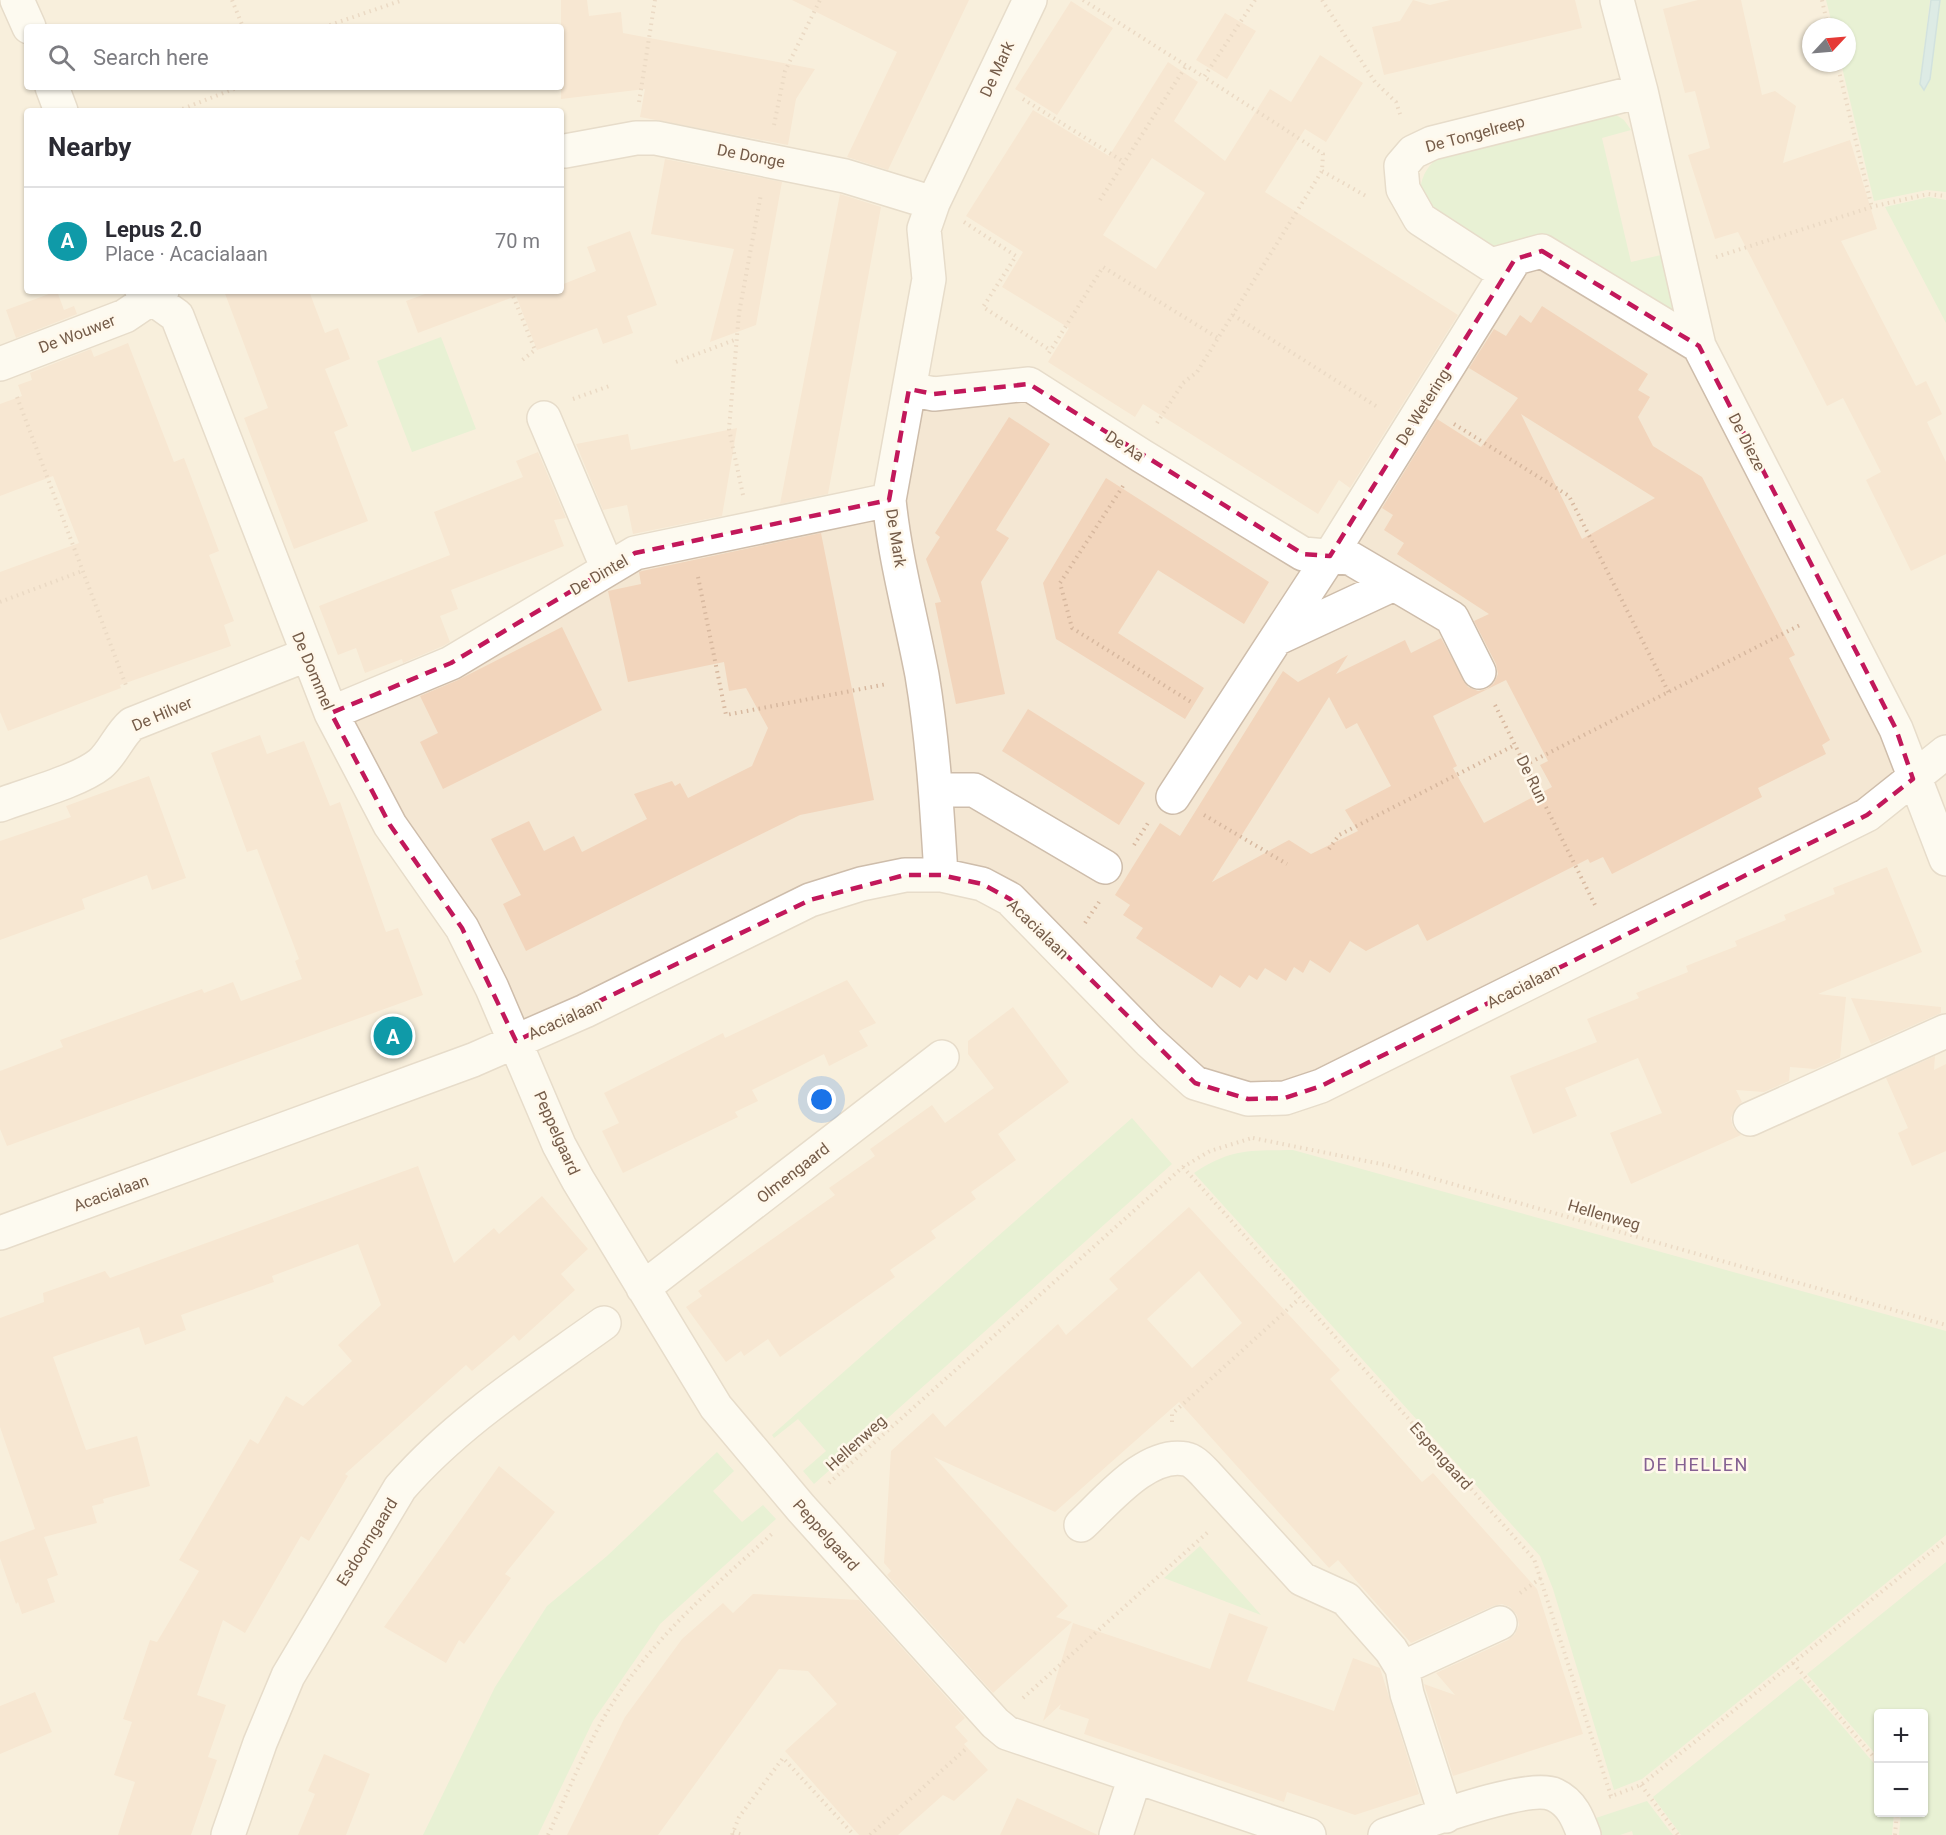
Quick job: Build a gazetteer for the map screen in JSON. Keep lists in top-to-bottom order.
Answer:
{
  "streets": {
    "street": [
      "De Mark",
      "De Tongelreep",
      "De Donge",
      "De Wouwer",
      "De Wetering",
      "De Dieze",
      "De Aa",
      "De Dintel",
      "De Dommel",
      "De Hilver",
      "Acacialaan",
      "Peppelgaard",
      "Olmengaard",
      "Esdoorngaard"
    ],
    "path": ["De Run", "Hellenweg", "Espengaard"]
  },
  "crossings": [
    ["De Mark", "De Donge"],
    ["De Mark", "De Dintel"],
    ["De Mark", "Acacialaan"],
    ["De Tongelreep", "De Dieze"],
    ["De Wouwer", "De Dommel"],
    ["De Wetering", "De Aa"],
    ["De Dieze", "Acacialaan"],
    ["De Dintel", "De Dommel"],
    ["De Dommel", "De Hilver"],
    ["De Dommel", "Acacialaan"],
    ["De Dommel", "Peppelgaard"],
    ["De Run", "Acacialaan"],
    ["Acacialaan", "Peppelgaard"],
    ["Peppelgaard", "Olmengaard"],
    ["Peppelgaard", "Hellenweg"],
    ["Hellenweg", "Espengaard"]
  ],
  "districts": ["DE HELLEN"],
  "north": "top right",
  "page": {
    "search": "Search here",
    "heading": "Nearby",
    "list": [
      {
        "mark": "A",
        "name": "Lepus 2.0",
        "note": "Place · Acacialaan",
        "value": "70 m"
      }
    ],
    "pins": "A",
    "map_buttons": ["+", "−"]
  }
}
